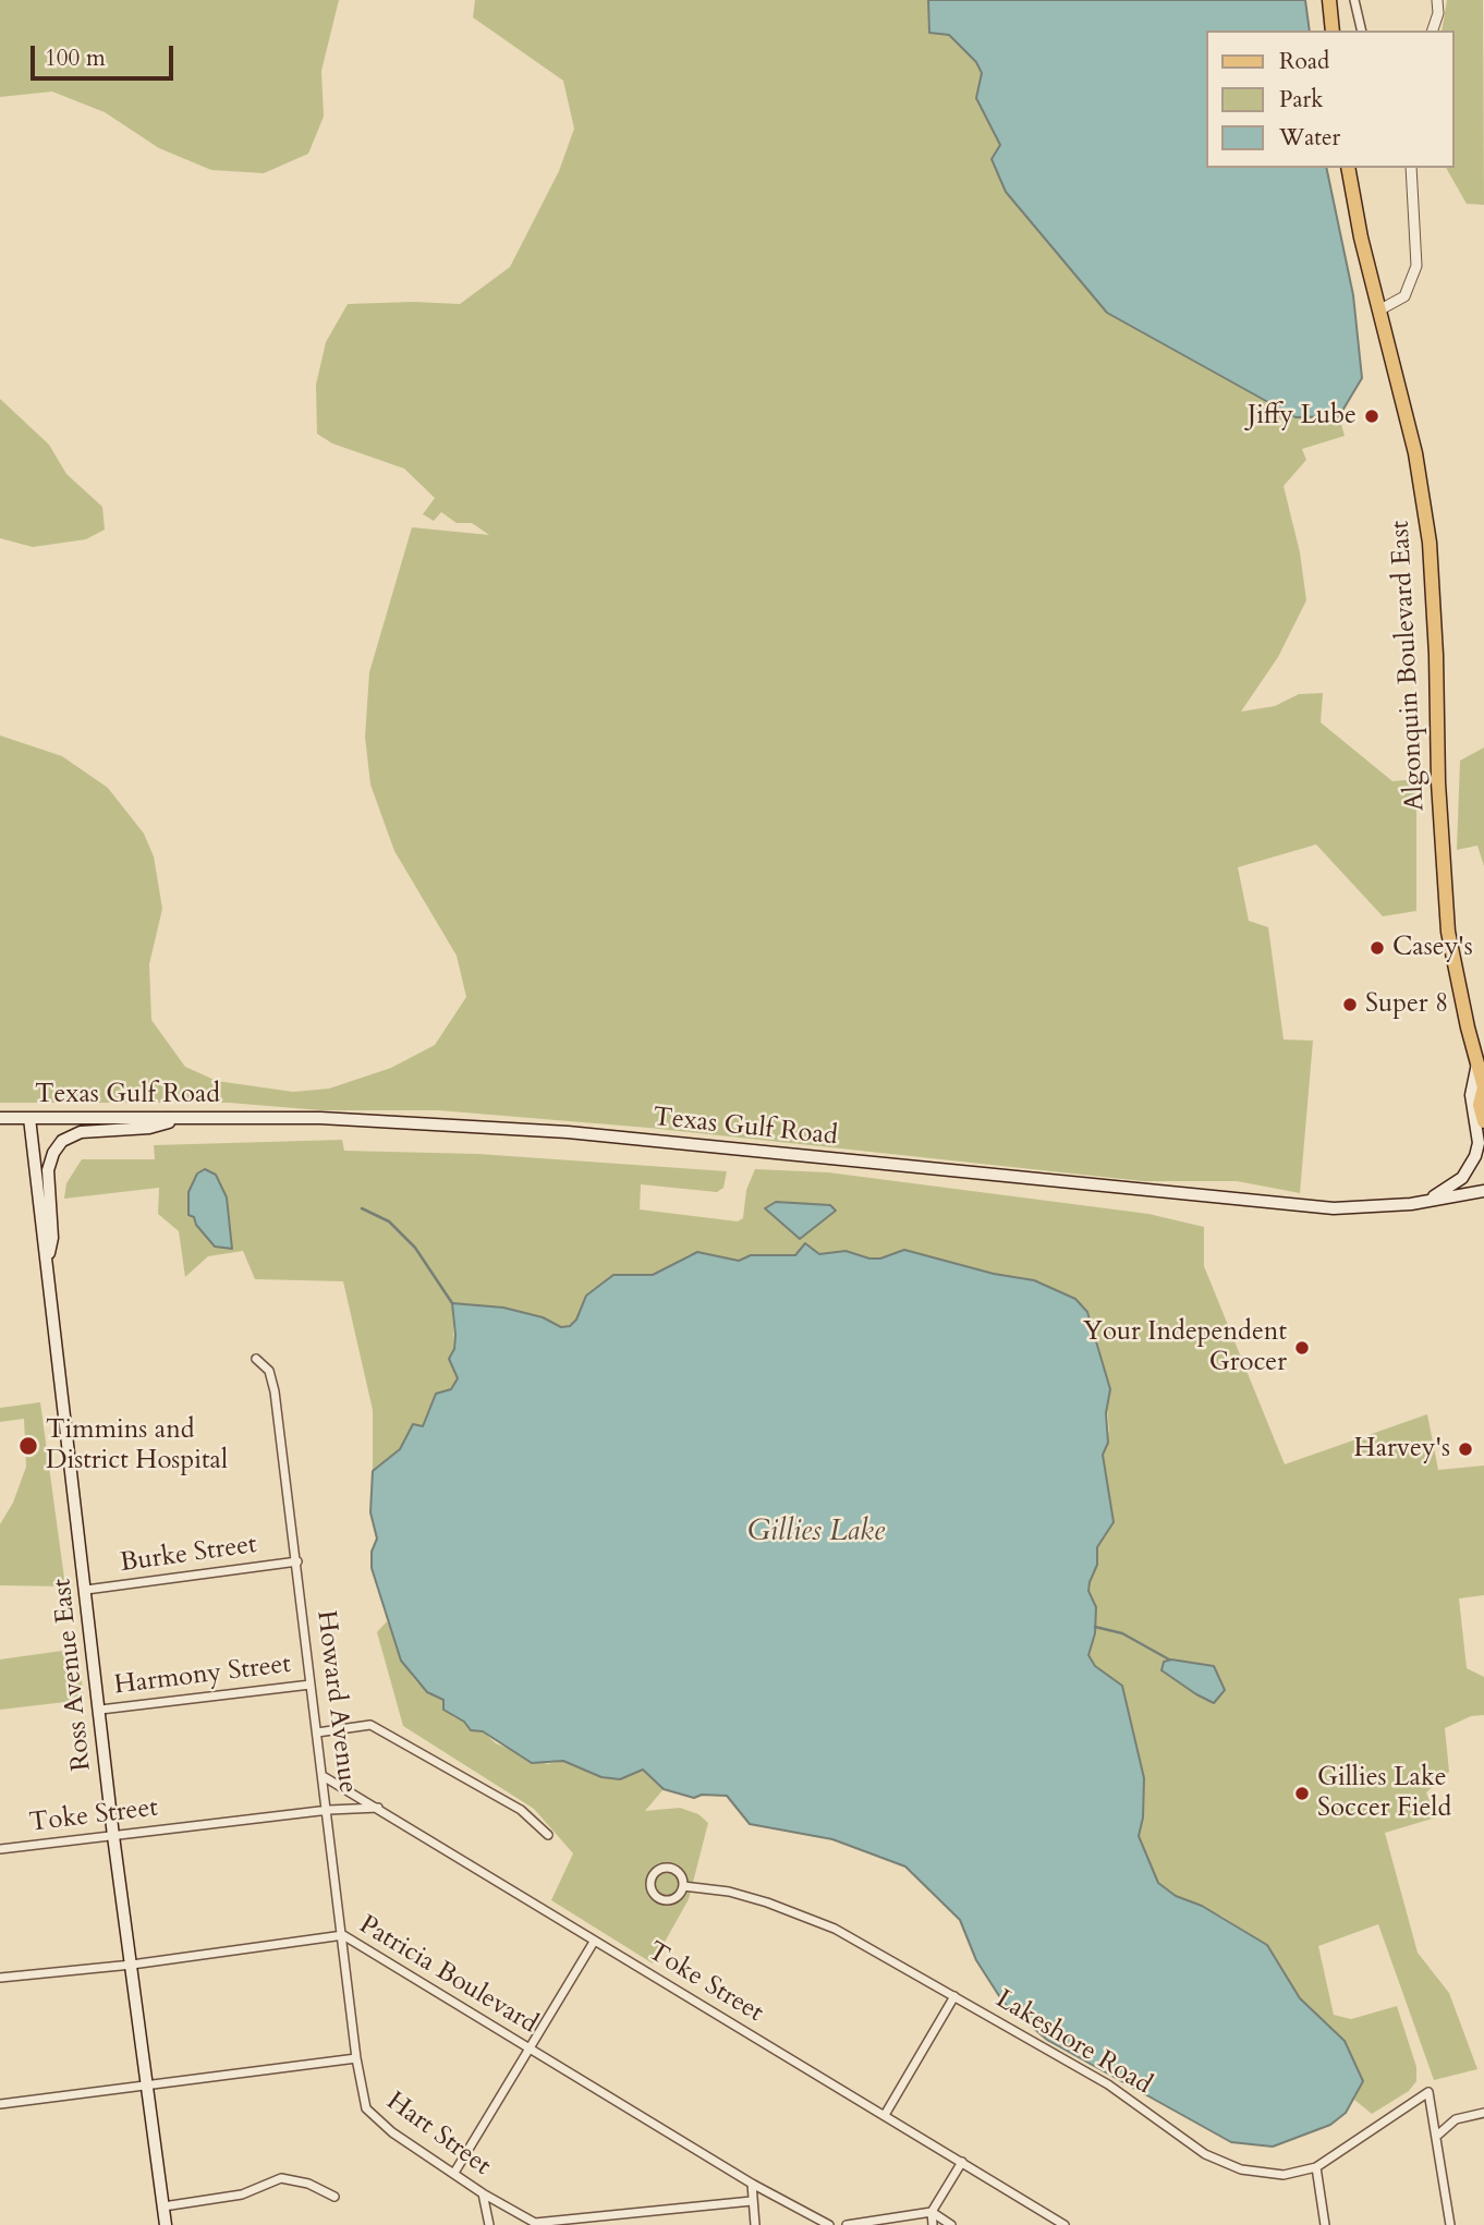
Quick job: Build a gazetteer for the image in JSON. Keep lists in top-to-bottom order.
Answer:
{
  "streets": {
    "main road": ["Algonquin Boulevard East", "Texas Gulf Road", "Ross Avenue East"],
    "street": [
      "Burke Street",
      "Harmony Street",
      "Howard Avenue",
      "Toke Street",
      "Patricia Boulevard",
      "Lakeshore Road",
      "Hart Street"
    ]
  },
  "crossings": [
    ["Texas Gulf Road", "Ross Avenue East"],
    ["Burke Street", "Ross Avenue East"],
    ["Burke Street", "Howard Avenue"],
    ["Ross Avenue East", "Harmony Street"],
    ["Ross Avenue East", "Toke Street"],
    ["Ross Avenue East", "Patricia Boulevard"],
    ["Harmony Street", "Howard Avenue"],
    ["Howard Avenue", "Toke Street"],
    ["Howard Avenue", "Patricia Boulevard"],
    ["Howard Avenue", "Hart Street"]
  ],
  "water": ["Gillies Lake"],
  "places": [
    "Jiffy Lube",
    "Casey's",
    "Super 8",
    "Your Independent Grocer",
    "Timmins and District Hospital",
    "Harvey's",
    "Gillies Lake Soccer Field"
  ],
  "legend": ["Road", "Park", "Water"],
  "scale_bar": "100 m"
}
